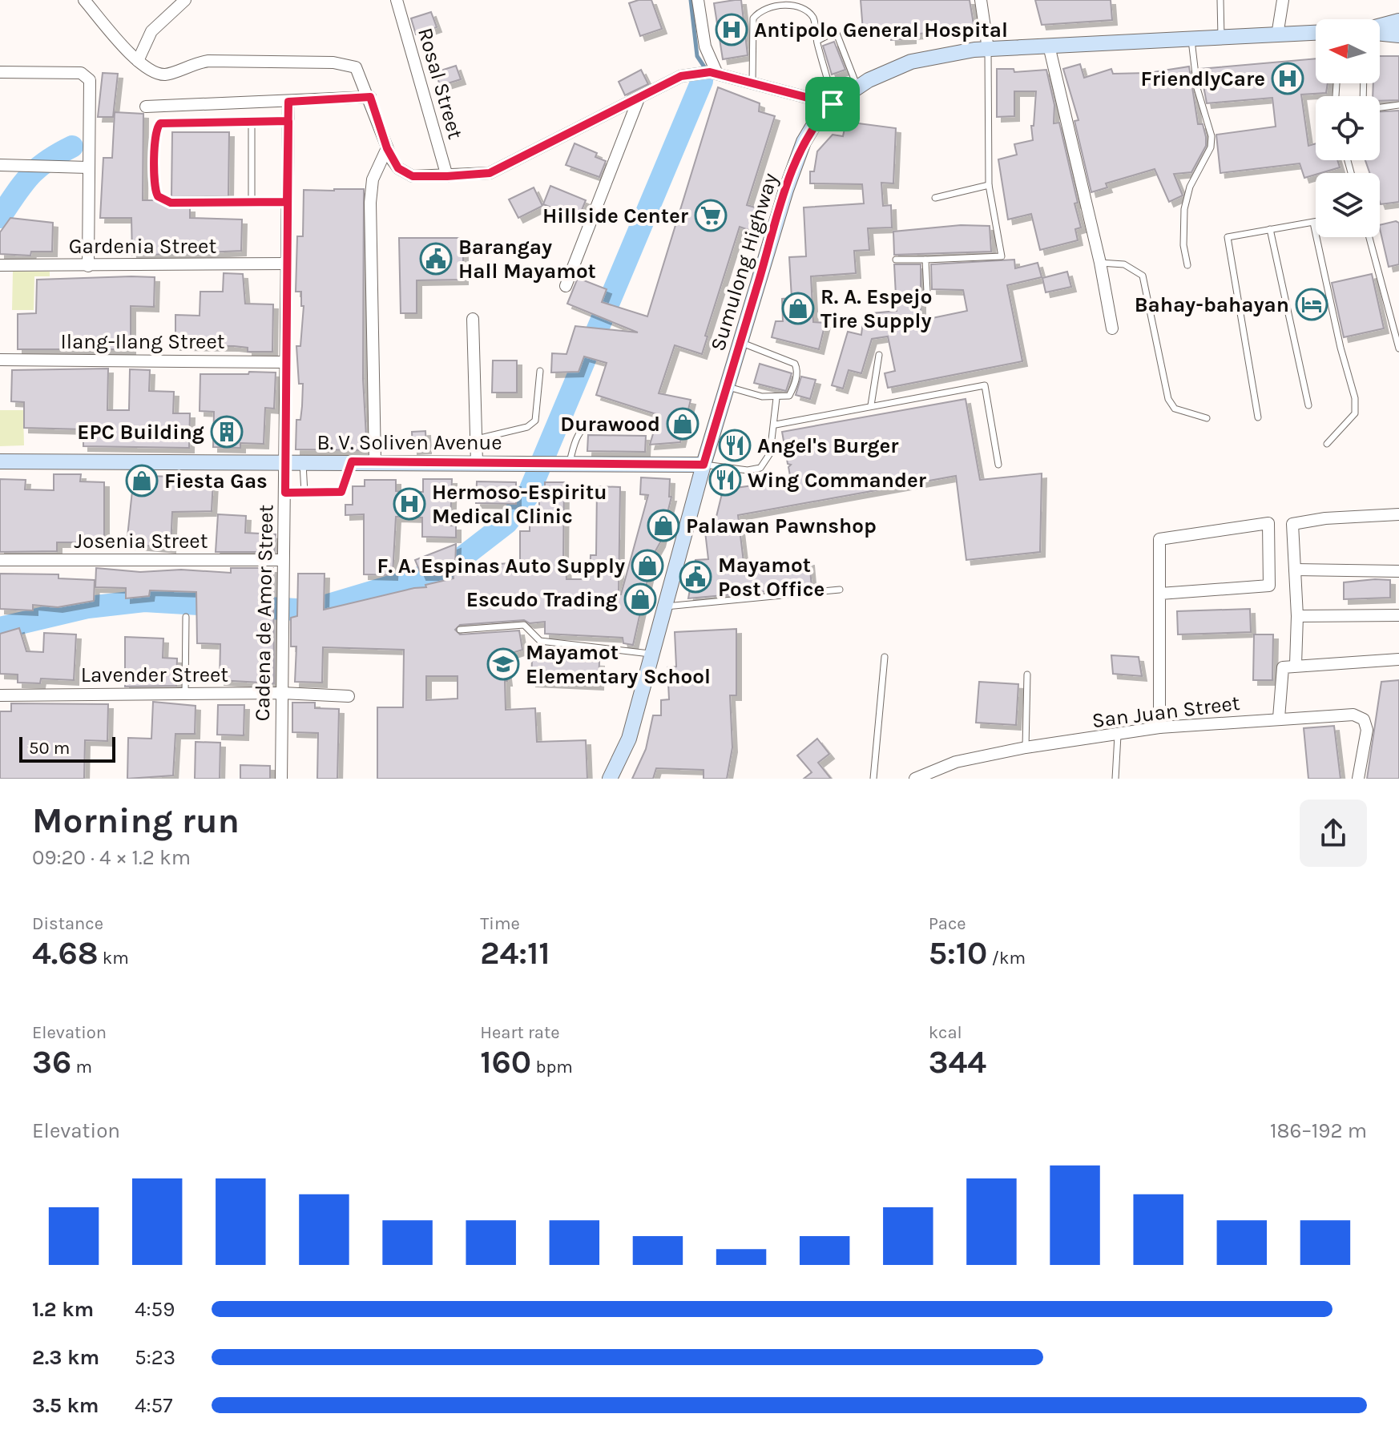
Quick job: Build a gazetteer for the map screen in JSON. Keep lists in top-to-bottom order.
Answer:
{
  "streets": {
    "main road": ["Sumulong Highway", "B. V. Soliven Avenue"],
    "street": [
      "Rosal Street",
      "Gardenia Street",
      "Ilang-Ilang Street",
      "Josenia Street",
      "Cadena de Amor Street",
      "Lavender Street",
      "San Juan Street"
    ]
  },
  "crossings": [
    ["Gardenia Street", "Cadena de Amor Street"],
    ["Sumulong Highway", "B. V. Soliven Avenue"],
    ["Ilang-Ilang Street", "Cadena de Amor Street"],
    ["B. V. Soliven Avenue", "Cadena de Amor Street"],
    ["Josenia Street", "Cadena de Amor Street"],
    ["Cadena de Amor Street", "Lavender Street"]
  ],
  "places": {
    "hospital": ["Antipolo General Hospital", "FriendlyCare", "Hermoso-Espiritu Medical Clinic"],
    "supermarket": ["Hillside Center"],
    "public building": ["Barangay Hall Mayamot", "Mayamot Post Office"],
    "hotel": ["Bahay-bahayan"],
    "shop": [
      "R. A. Espejo Tire Supply",
      "Durawood",
      "Fiesta Gas",
      "Palawan Pawnshop",
      "F. A. Espinas Auto Supply",
      "Escudo Trading"
    ],
    "building": ["EPC Building"],
    "restaurant": ["Angel's Burger", "Wing Commander"],
    "school or university": ["Mayamot Elementary School"]
  },
  "scale_bar": "50 m",
  "north": "left",
  "page": {
    "scale": "50 m",
    "heading": ["Morning run", "09:20 · 4 × 1.2 km"],
    "stats": [
      ["Distance", "4.68 km"],
      ["Time", "24:11"],
      ["Pace", "5:10 /km"],
      ["Elevation", "36 m"],
      ["Heart rate", "160 bpm"],
      ["kcal", "344"]
    ],
    "chart": ["Elevation", "186–192 m"],
    "list": [
      {
        "name": "1.2 km",
        "note": "4:59"
      },
      {
        "name": "2.3 km",
        "note": "5:23"
      },
      {
        "name": "3.5 km",
        "note": "4:57"
      }
    ]
  }
}
